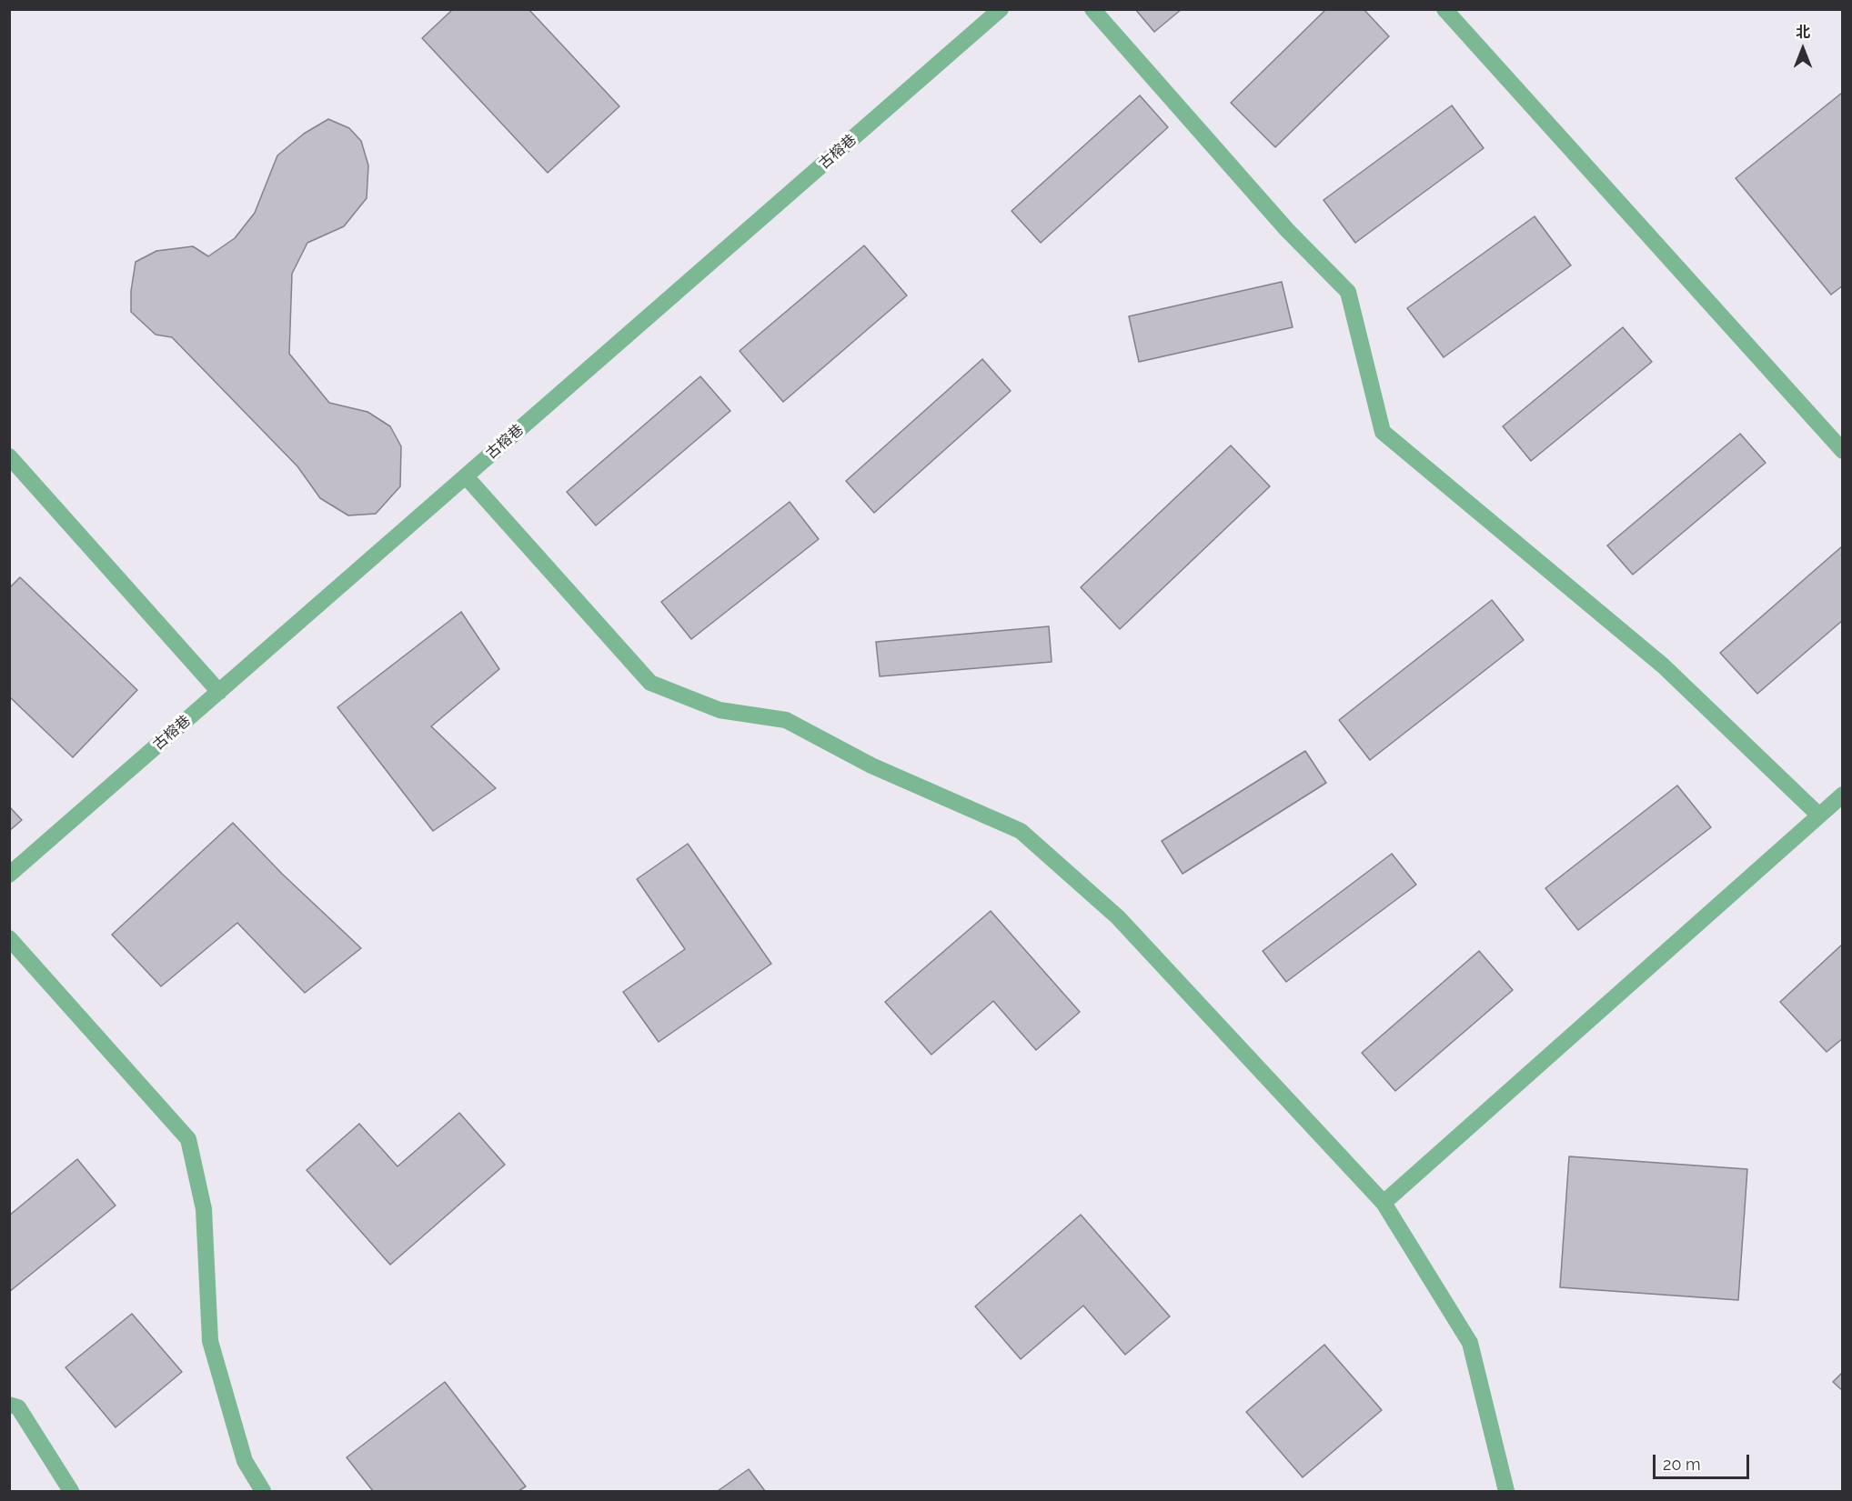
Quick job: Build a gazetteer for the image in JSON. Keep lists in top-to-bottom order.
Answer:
{
  "streets": {
    "street": ["古榕巷"]
  },
  "scale_bar": "20 m",
  "north": "top"
}
